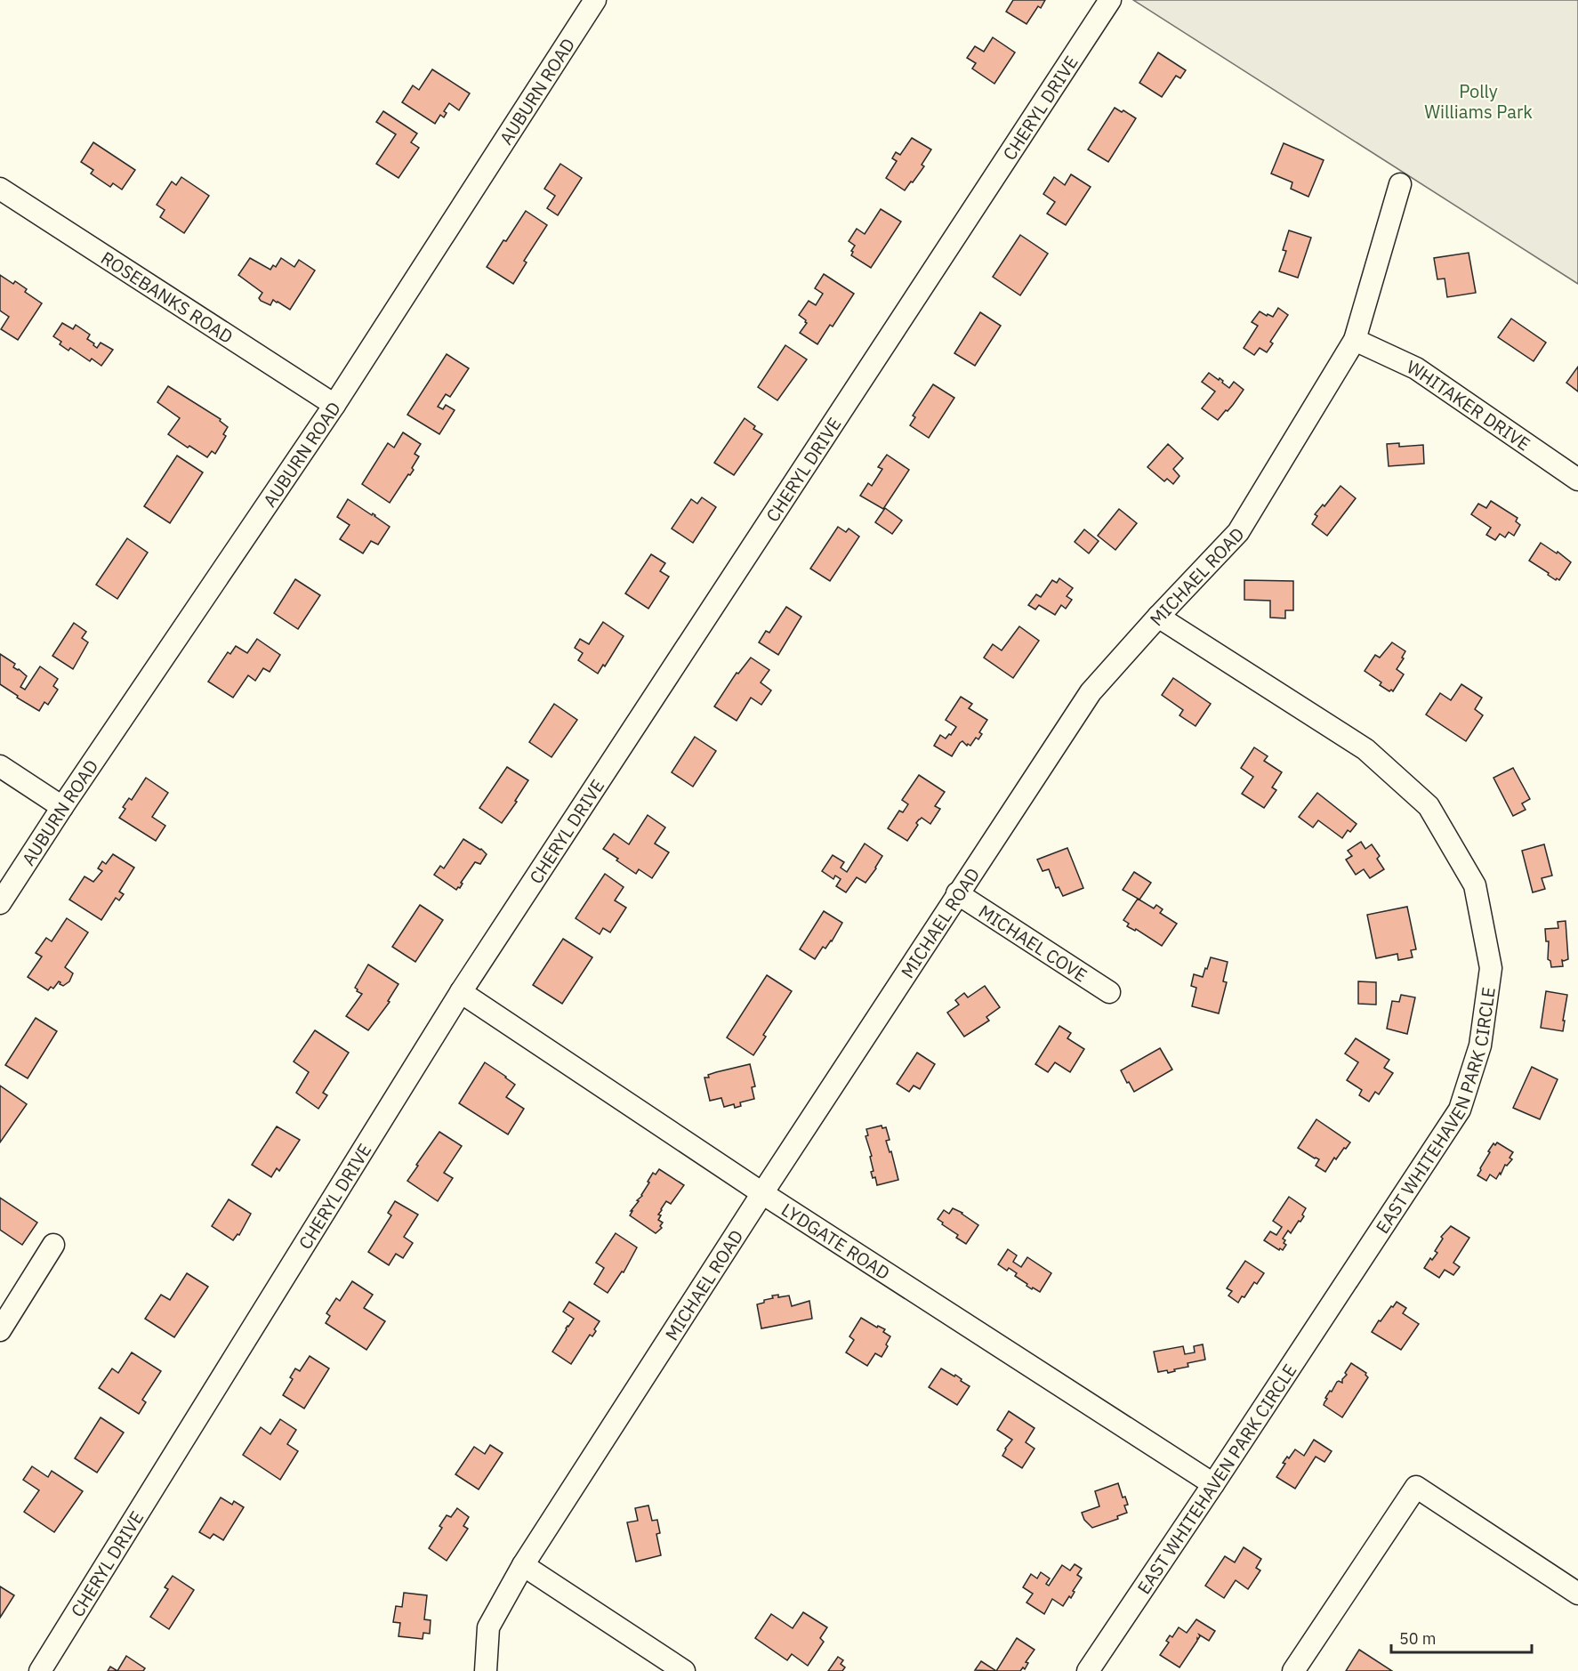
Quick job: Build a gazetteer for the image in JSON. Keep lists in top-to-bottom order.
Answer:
{
  "streets": {
    "street": [
      "AUBURN ROAD",
      "CHERYL DRIVE",
      "ROSEBANKS ROAD",
      "WHITAKER DRIVE",
      "MICHAEL ROAD",
      "MICHAEL COVE",
      "EAST WHITEHAVEN PARK CIRCLE",
      "LYDGATE ROAD"
    ]
  },
  "crossings": [
    ["AUBURN ROAD", "ROSEBANKS ROAD"],
    ["CHERYL DRIVE", "LYDGATE ROAD"],
    ["WHITAKER DRIVE", "MICHAEL ROAD"],
    ["MICHAEL ROAD", "MICHAEL COVE"],
    ["MICHAEL ROAD", "EAST WHITEHAVEN PARK CIRCLE"],
    ["MICHAEL ROAD", "LYDGATE ROAD"],
    ["EAST WHITEHAVEN PARK CIRCLE", "LYDGATE ROAD"]
  ],
  "parks": ["Polly Williams Park"],
  "scale_bar": "50 m"
}
